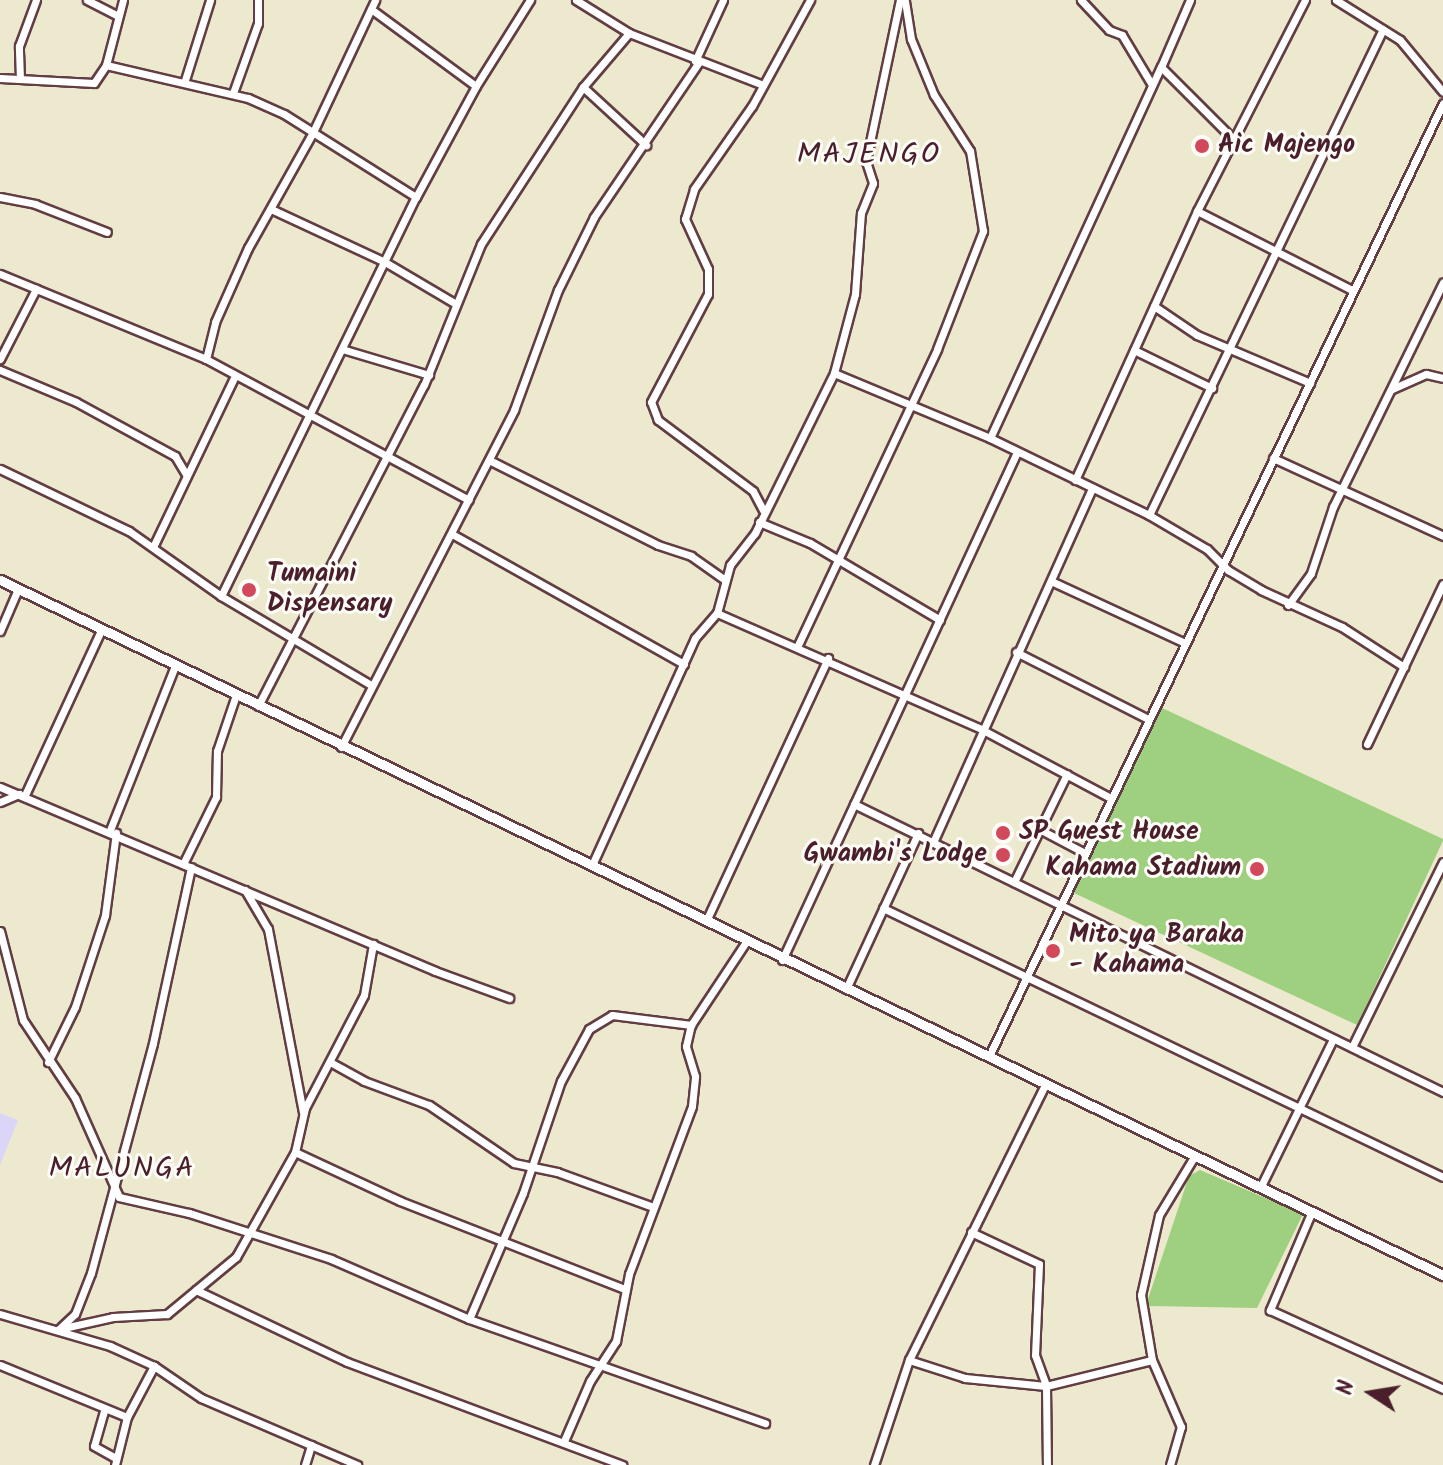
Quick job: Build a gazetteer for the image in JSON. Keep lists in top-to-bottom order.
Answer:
{
  "districts": ["MAJENGO", "MALUNGA"],
  "places": [
    "Aic Majengo",
    "Tumaini Dispensary",
    "SP Guest House",
    "Gwambi's Lodge",
    "Kahama Stadium",
    "Mito ya Baraka - Kahama"
  ],
  "north": "left"
}
